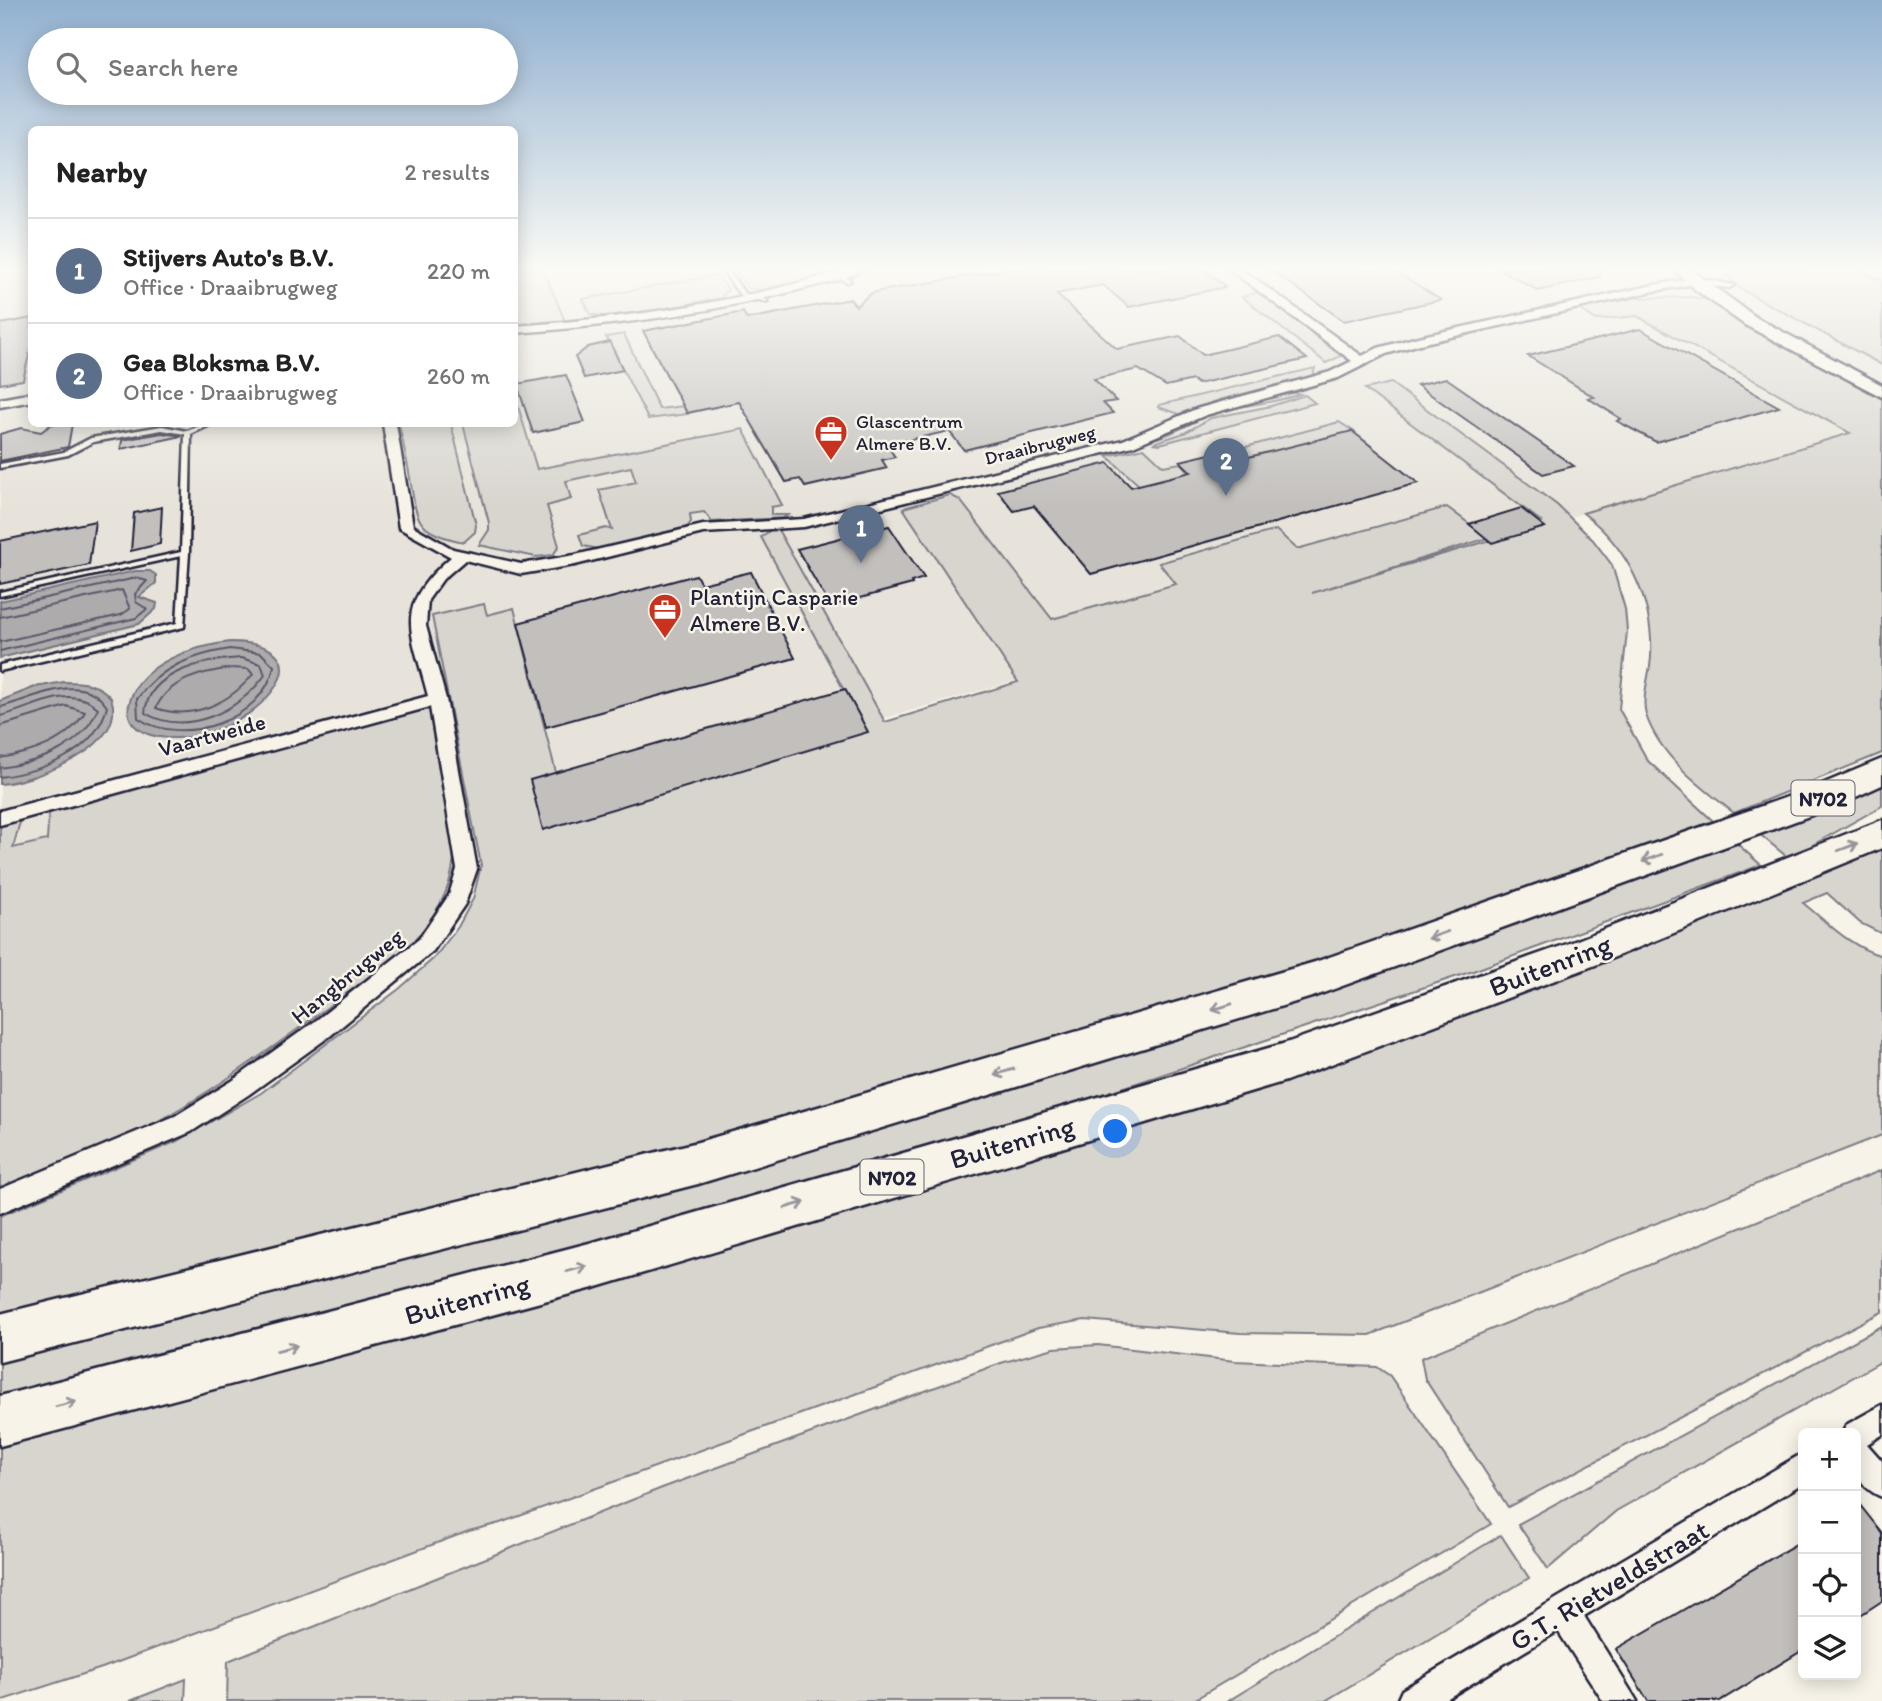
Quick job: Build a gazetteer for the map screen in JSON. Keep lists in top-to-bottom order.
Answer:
{
  "streets": {
    "highway": ["N702", "Buitenring"],
    "street": [
      "Draaibrugweg",
      "Vaartweide",
      "Hangbrugweg",
      "G.T. Rietveldstraat"
    ]
  },
  "crossings": [
    ["Draaibrugweg", "Hangbrugweg"],
    ["Vaartweide", "Hangbrugweg"]
  ],
  "places": {
    "office": ["Glascentrum Almere B.V.", "Plantijn Casparie Almere B.V."]
  },
  "page": {
    "search": "Search here",
    "heading": ["Nearby", "2 results"],
    "list": [
      {
        "mark": "1",
        "name": "Stijvers Auto's B.V.",
        "note": "Office · Draaibrugweg",
        "value": "220 m"
      },
      {
        "mark": "2",
        "name": "Gea Bloksma B.V.",
        "note": "Office · Draaibrugweg",
        "value": "260 m"
      }
    ],
    "pins": ["2", "1"],
    "map_buttons": ["+", "−"]
  }
}
